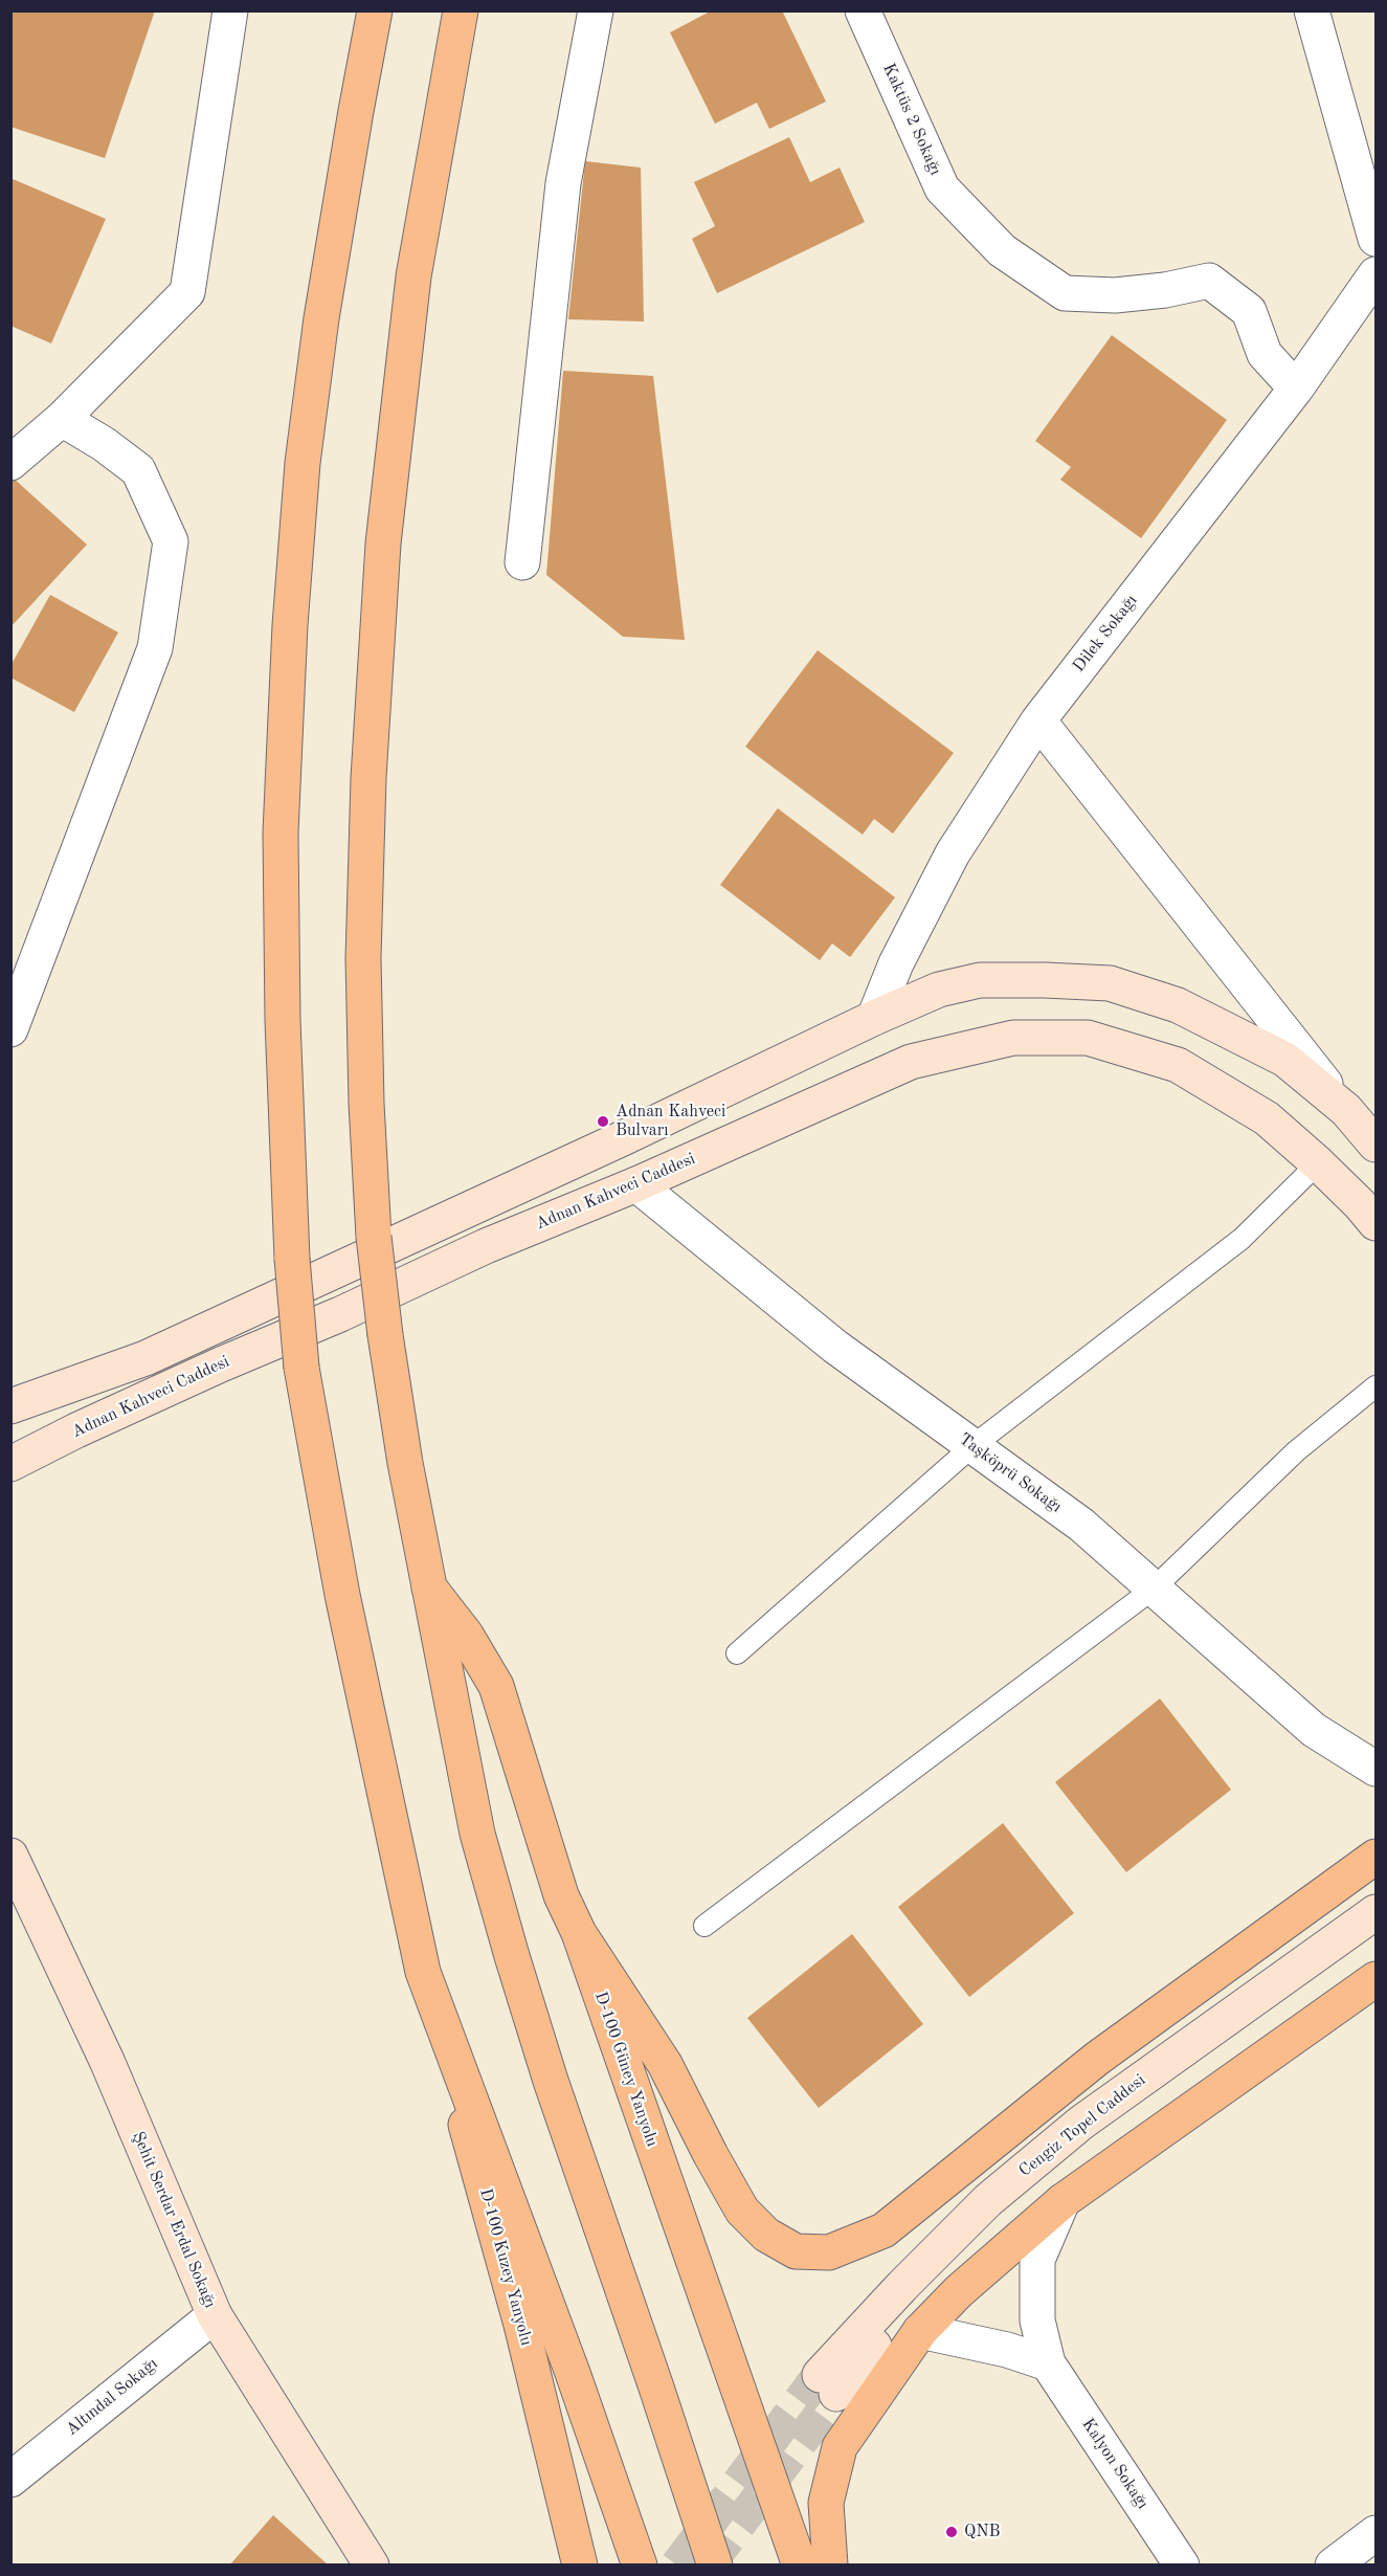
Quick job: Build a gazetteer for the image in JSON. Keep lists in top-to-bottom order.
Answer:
{
  "streets": {
    "main road": [
      "Adnan Kahveci Caddesi",
      "D-100 Güney Yanyolu",
      "Cengiz Topel Caddesi",
      "Şehit Serdar Erdal Sokağı",
      "D-100 Kuzey Yanyolu"
    ],
    "street": [
      "Kaktüs 2 Sokağı",
      "Dilek Sokağı",
      "Taşköprü Sokağı",
      "Altındal Sokağı",
      "Kalyon Sokağı"
    ]
  },
  "crossings": [
    ["Kaktüs 2 Sokağı", "Dilek Sokağı"],
    ["Adnan Kahveci Caddesi", "Taşköprü Sokağı"],
    ["Şehit Serdar Erdal Sokağı", "Altındal Sokağı"]
  ],
  "places": ["Adnan Kahveci Bulvarı", "QNB"]
}
